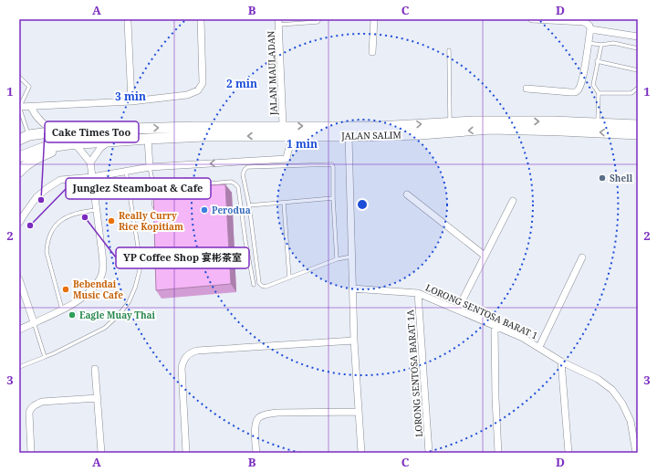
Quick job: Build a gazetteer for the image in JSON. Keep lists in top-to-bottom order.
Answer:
{
  "streets": {
    "main road": ["JALAN SALIM"],
    "street": ["JALAN MAULADAN", "LORONG SENTOSA BARAT 1", "LORONG SENTOSA BARAT 1A"]
  },
  "crossings": [
    ["JALAN MAULADAN", "JALAN SALIM"],
    ["LORONG SENTOSA BARAT 1", "LORONG SENTOSA BARAT 1A"]
  ],
  "places": [
    "Shell",
    "Cake Times Too",
    "Perodua",
    "YP Coffee Shop 宴彬茶室",
    "Really Curry Rice Kopitiam",
    "Junglez Steamboat & Cafe",
    "Bebendai Music Cafe",
    "Eagle Muay Thai"
  ],
  "grid": {
    "columns": [
      "A",
      "B",
      "C",
      "D"
    ],
    "rows": ["1", "2", "3"]
  },
  "rings": ["2 min", "3 min", "1 min"]
}
